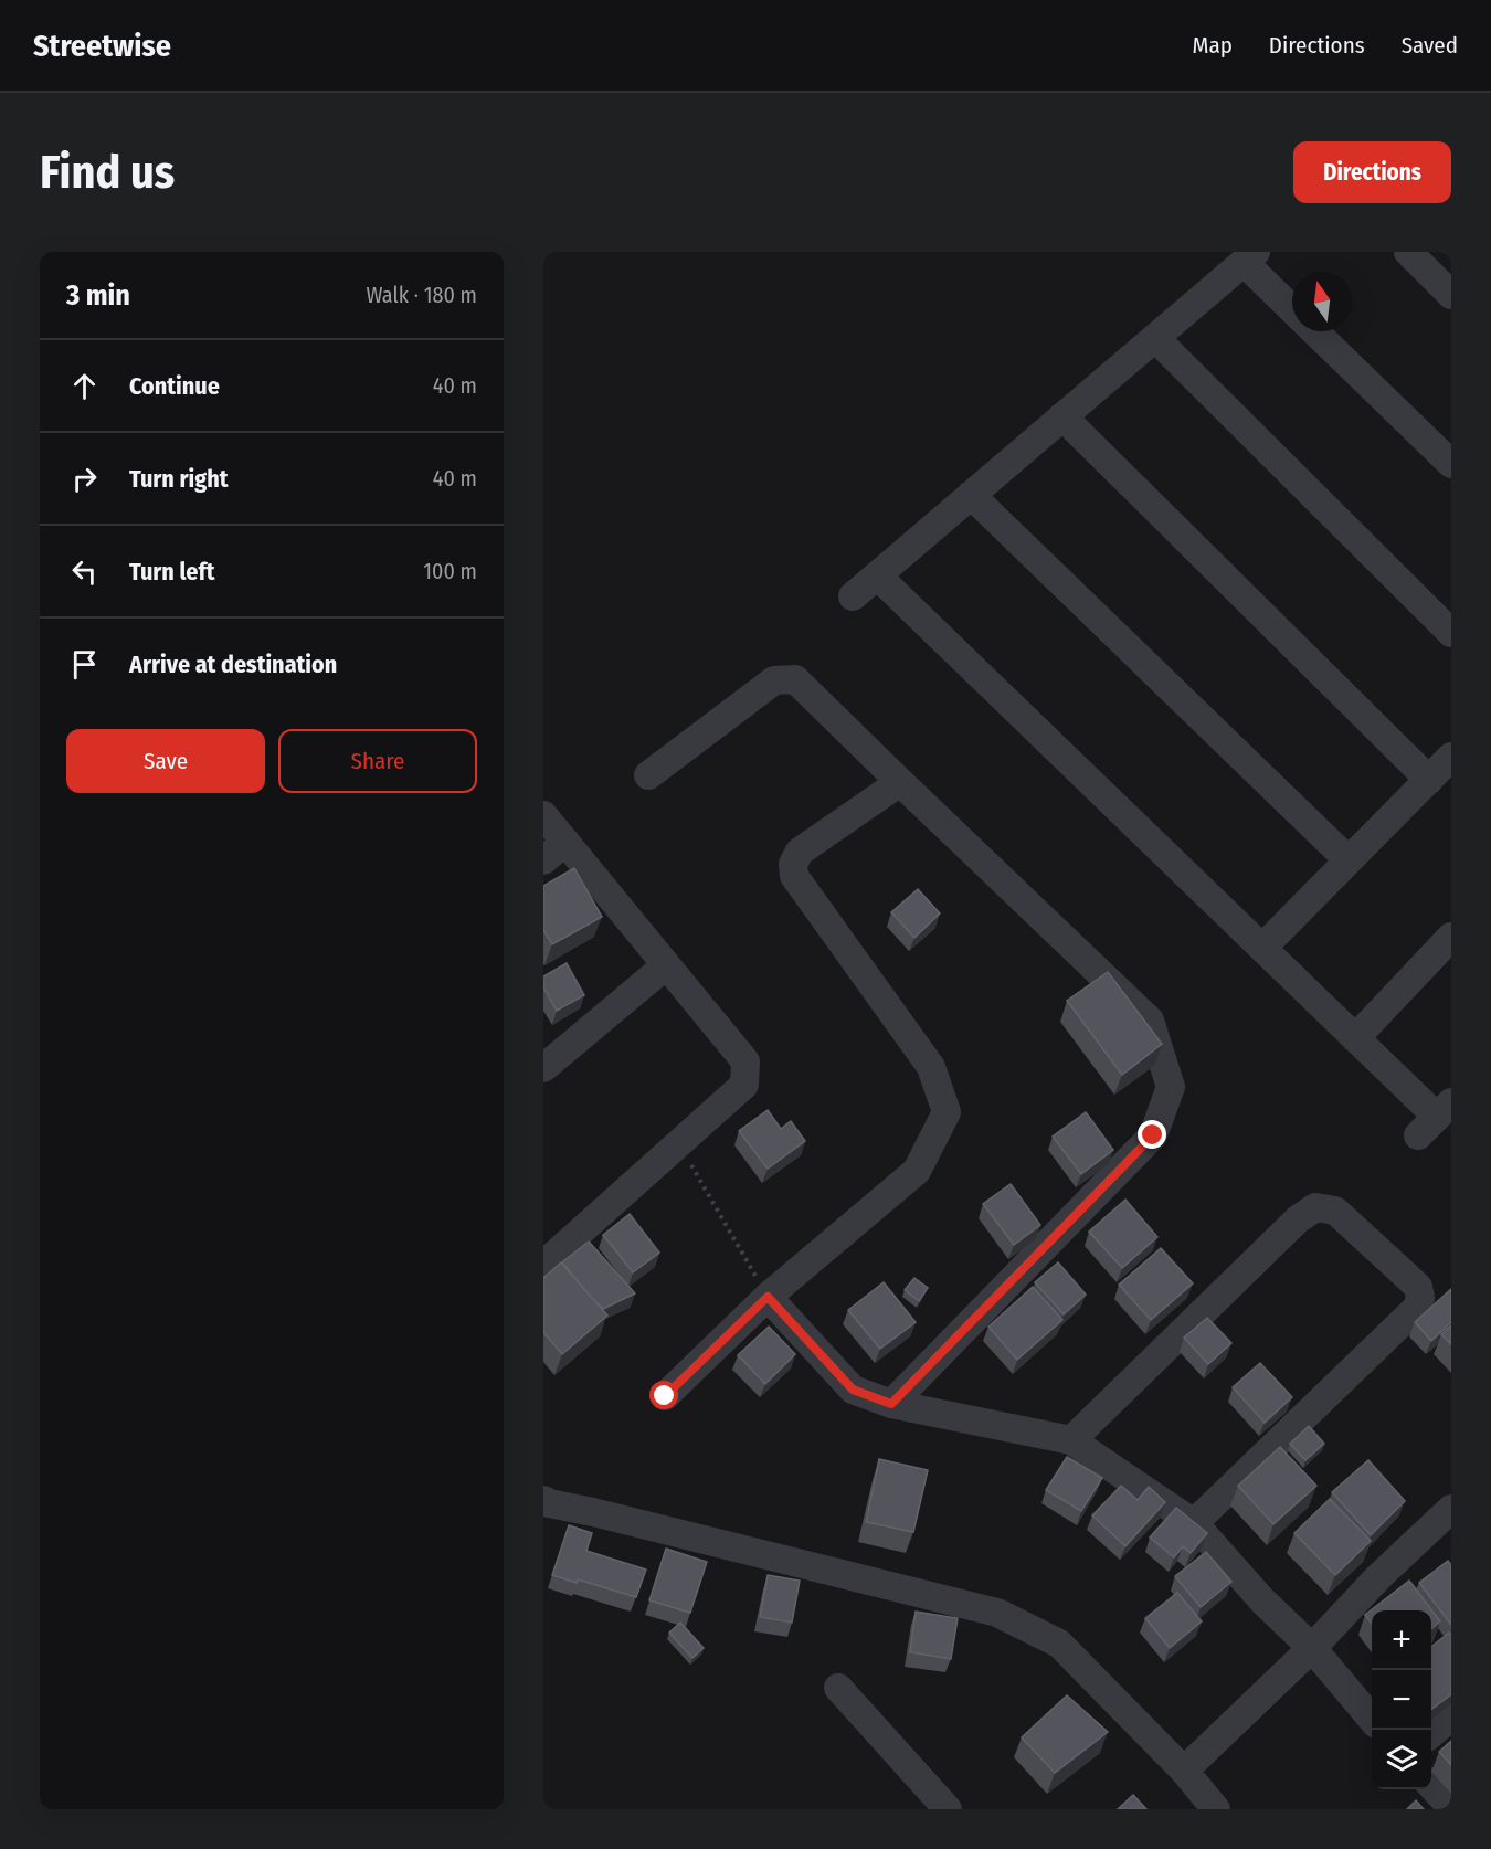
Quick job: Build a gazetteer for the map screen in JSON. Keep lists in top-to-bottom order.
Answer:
{
  "north": "top",
  "page": {
    "header": "Streetwise",
    "nav": ["Map", "Directions", "Saved"],
    "buttons": [
      "Directions",
      ["Save", "Share"]
    ],
    "title": "Find us",
    "heading": ["3 min", "Walk · 180 m"],
    "list": [
      ["Continue", "40 m"],
      ["Turn right", "40 m"],
      ["Turn left", "100 m"],
      "Arrive at destination"
    ],
    "map_buttons": ["+", "−"]
  }
}
